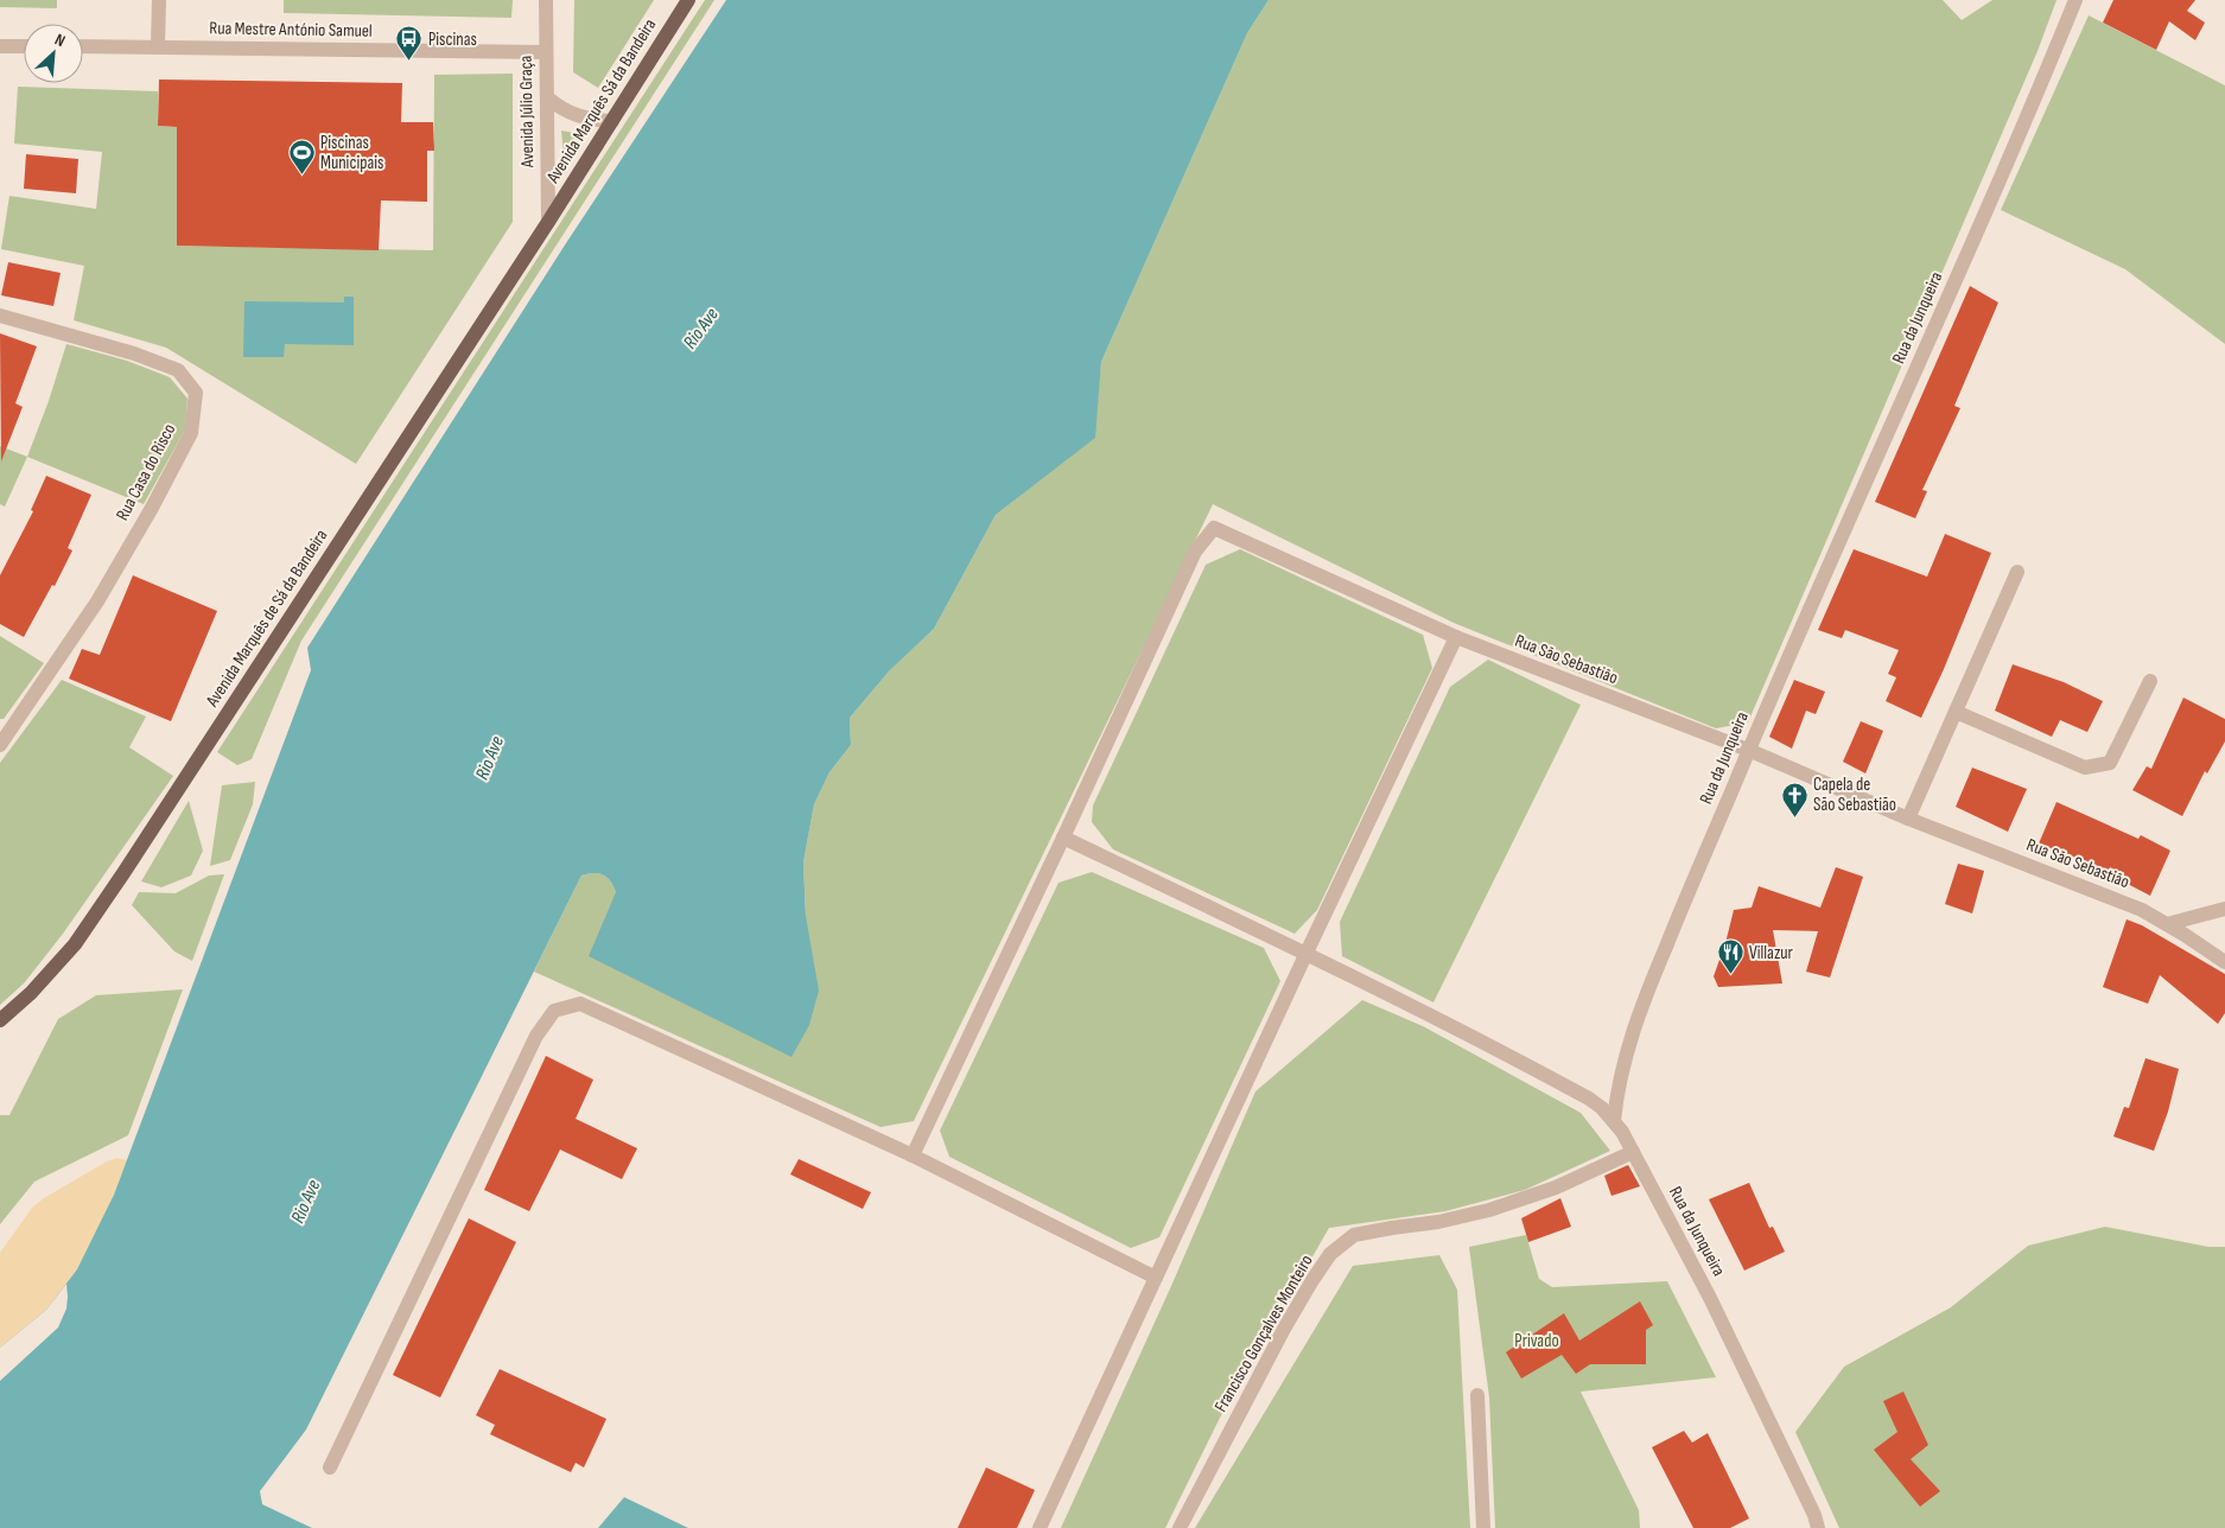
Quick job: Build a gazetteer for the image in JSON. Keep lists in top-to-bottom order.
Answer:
{
  "streets": {
    "main road": ["Avenida Marquês Sá da Bandeira", "Avenida Marquês de Sá da Bandeira"],
    "street": [
      "Rua Mestre António Samuel",
      "Avenida Júlio Graça",
      "Rua da Junqueira",
      "Rua Casa do Risco",
      "Rua São Sebastião",
      "Francisco Gonçalves Monteiro"
    ]
  },
  "crossings": [
    ["Rua Mestre António Samuel", "Avenida Júlio Graça"],
    ["Avenida Marquês Sá da Bandeira", "Avenida Júlio Graça"],
    ["Avenida Marquês Sá da Bandeira", "Avenida Marquês de Sá da Bandeira"],
    ["Avenida Júlio Graça", "Avenida Marquês de Sá da Bandeira"],
    ["Rua da Junqueira", "Rua São Sebastião"],
    ["Rua da Junqueira", "Francisco Gonçalves Monteiro"]
  ],
  "water": ["Rio Ave"],
  "parks": ["Privado"],
  "places": {
    "bus stop": ["Piscinas"],
    "sports": ["Piscinas Municipais"],
    "church": ["Capela de São Sebastião"],
    "restaurant": ["Villazur"]
  },
  "north": "top right"
}
